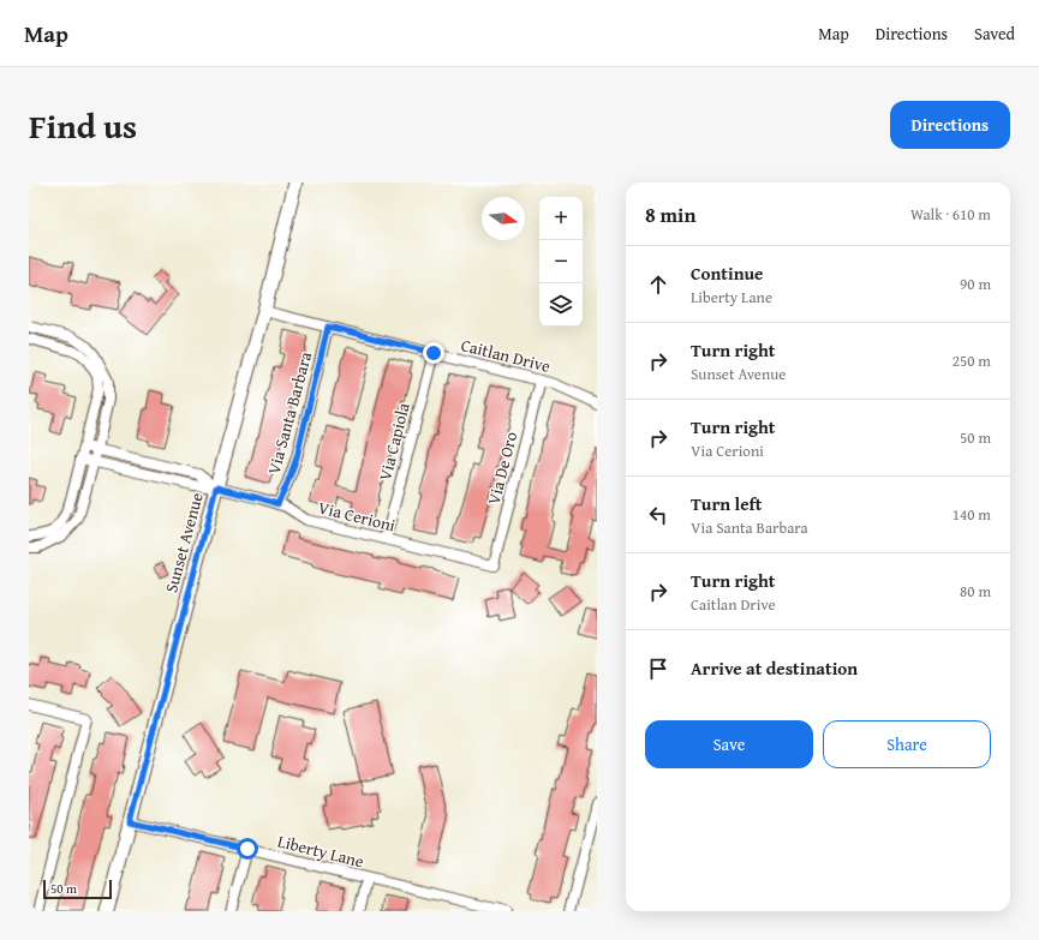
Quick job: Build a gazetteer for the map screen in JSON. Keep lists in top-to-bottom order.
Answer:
{
  "streets": {
    "main road": ["Sunset Avenue"],
    "street": [
      "Caitlan Drive",
      "Via Santa Barbara",
      "Via Capiola",
      "Via De Oro",
      "Via Cerioni",
      "Liberty Lane"
    ]
  },
  "crossings": [
    ["Caitlan Drive", "Via Santa Barbara"],
    ["Caitlan Drive", "Via Capiola"],
    ["Caitlan Drive", "Via De Oro"],
    ["Caitlan Drive", "Sunset Avenue"],
    ["Via Santa Barbara", "Via Cerioni"],
    ["Via Capiola", "Via Cerioni"],
    ["Via De Oro", "Via Cerioni"],
    ["Via Cerioni", "Sunset Avenue"],
    ["Sunset Avenue", "Liberty Lane"]
  ],
  "scale_bar": "50 m",
  "north": "right",
  "page": {
    "header": "Map",
    "nav": ["Map", "Directions", "Saved"],
    "title": "Find us",
    "buttons": [
      "Directions",
      ["Save", "Share"]
    ],
    "heading": ["8 min", "Walk · 610 m"],
    "map_buttons": ["+", "−"],
    "list": [
      ["Continue", "Liberty Lane", "90 m"],
      ["Turn right", "Sunset Avenue", "250 m"],
      ["Turn right", "Via Cerioni", "50 m"],
      ["Turn left", "Via Santa Barbara", "140 m"],
      ["Turn right", "Caitlan Drive", "80 m"],
      "Arrive at destination"
    ],
    "scale": "50 m"
  }
}
